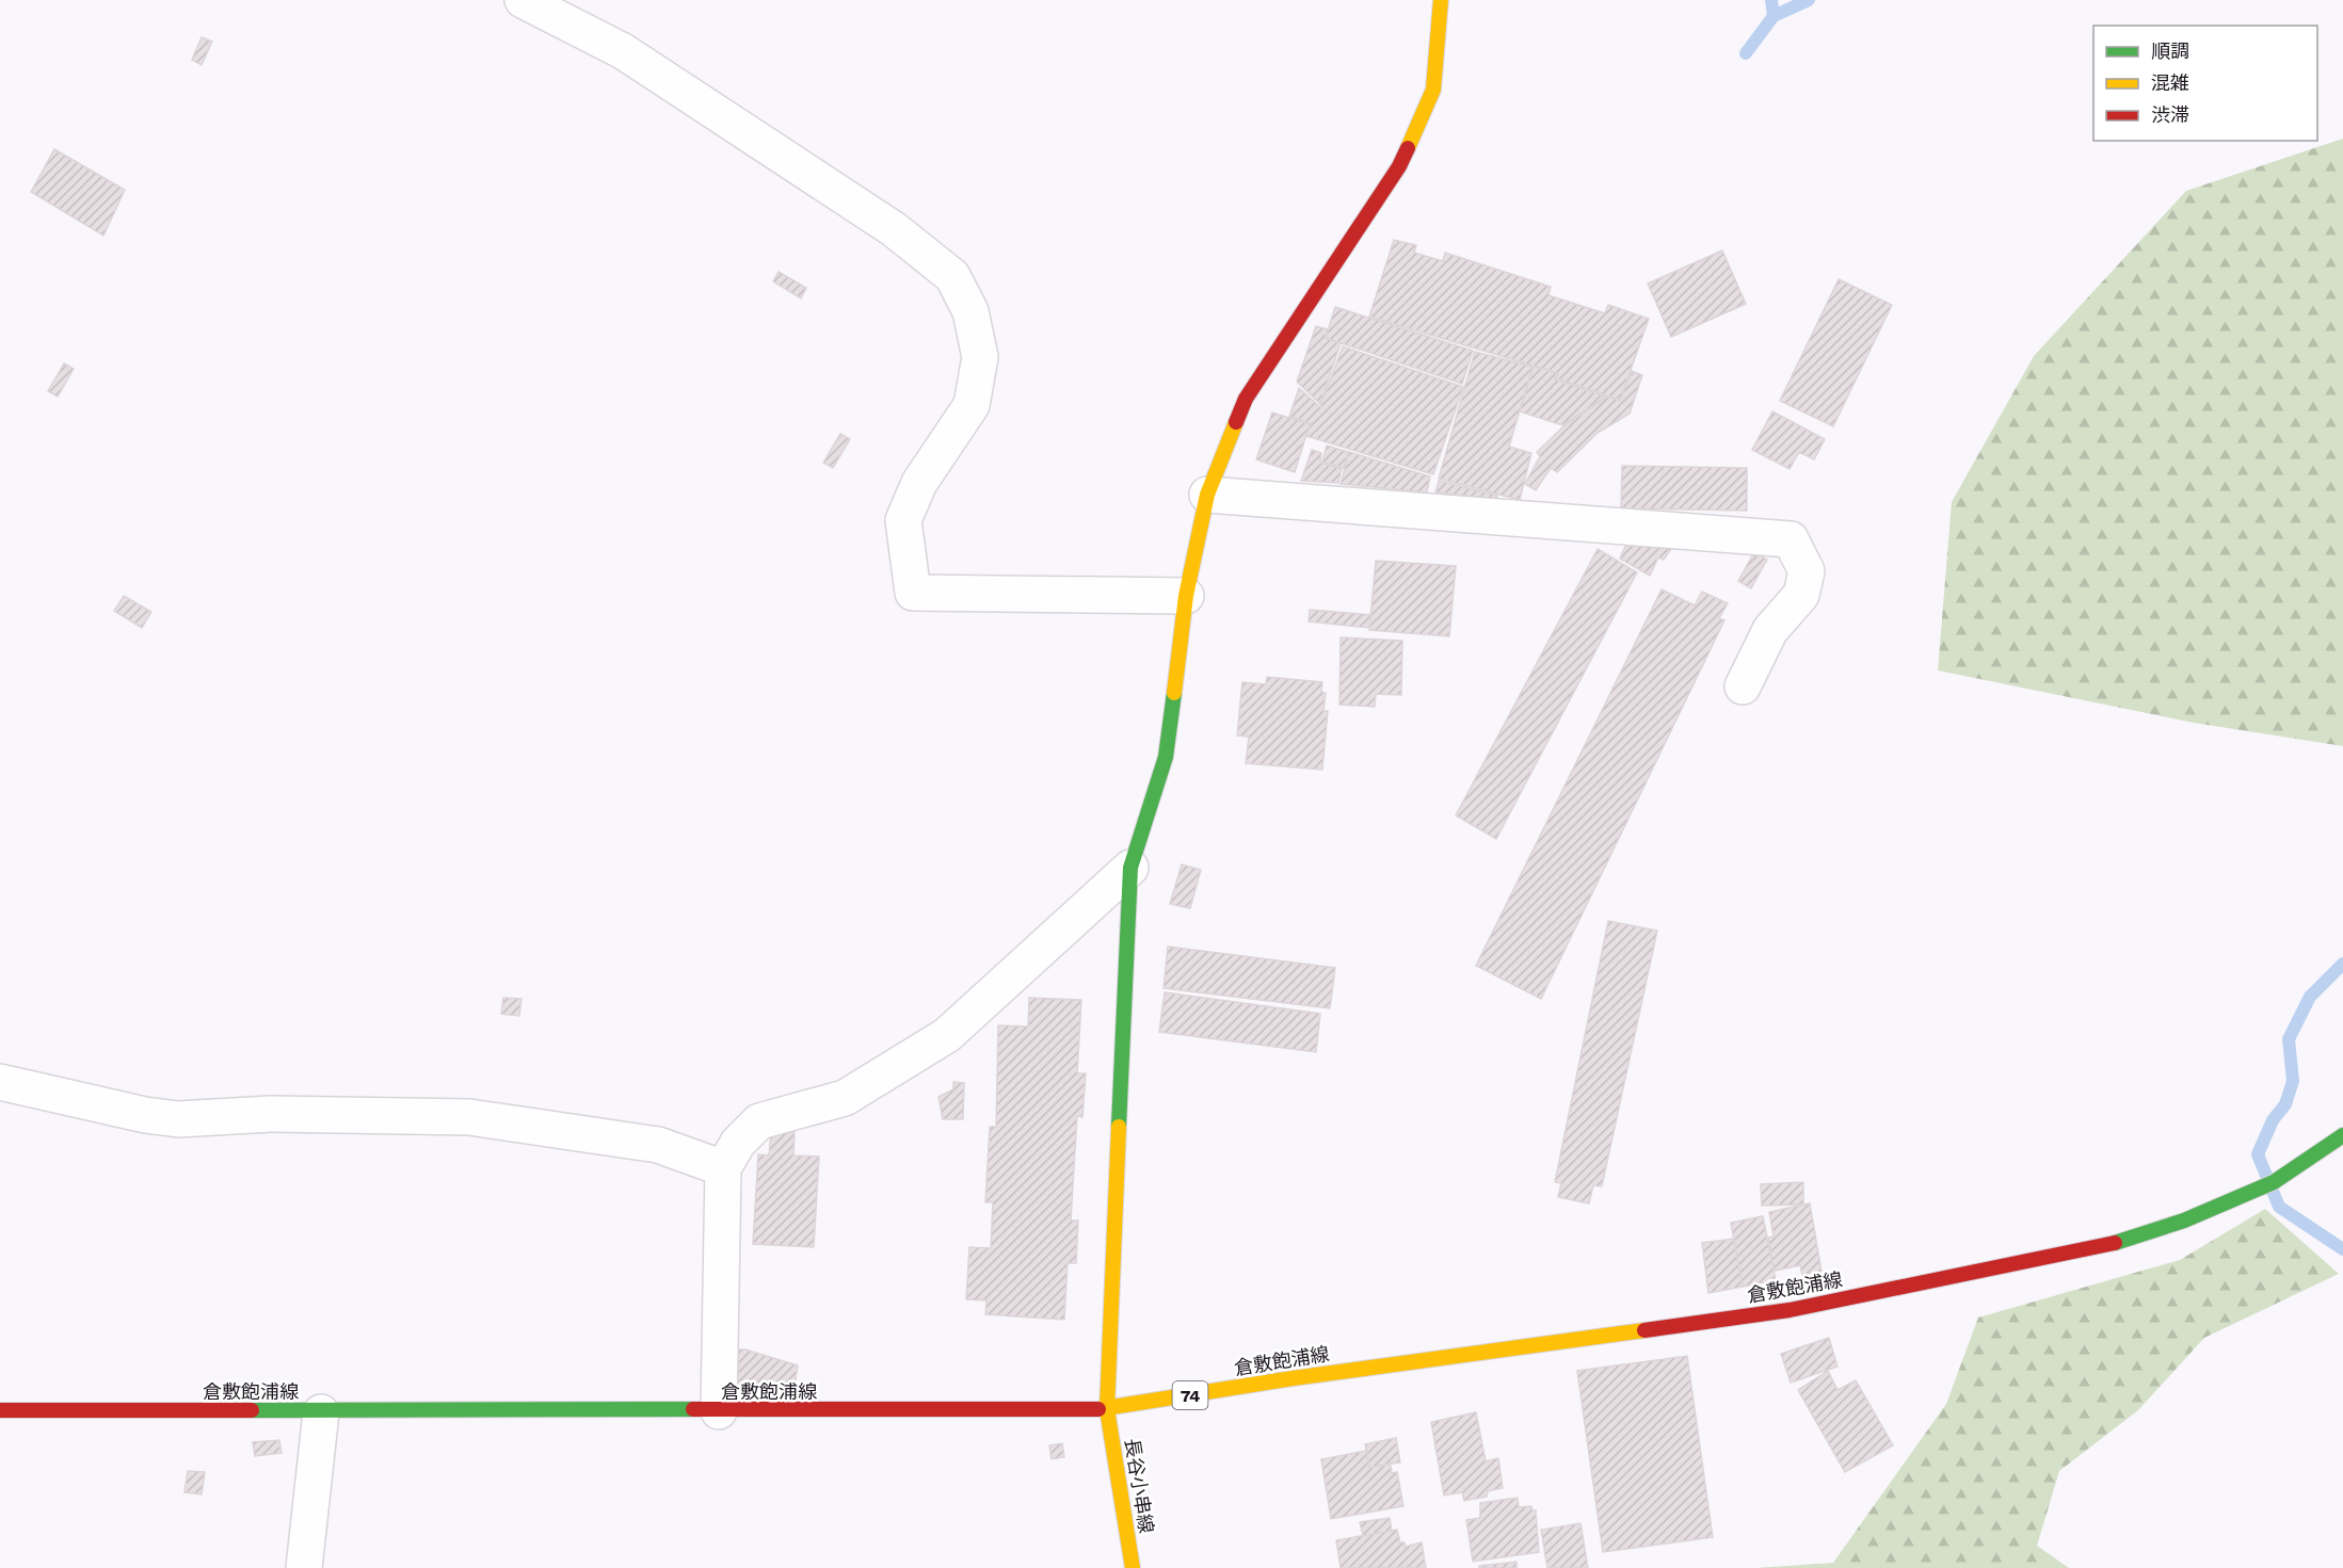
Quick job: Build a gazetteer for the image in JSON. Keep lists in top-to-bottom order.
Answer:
{
  "streets": {
    "main road": ["倉敷飽浦線", "74", "長谷小串線"]
  },
  "crossings": [
    ["倉敷飽浦線", "長谷小串線"]
  ],
  "legend": ["順調", "混雑", "渋滞"]
}
